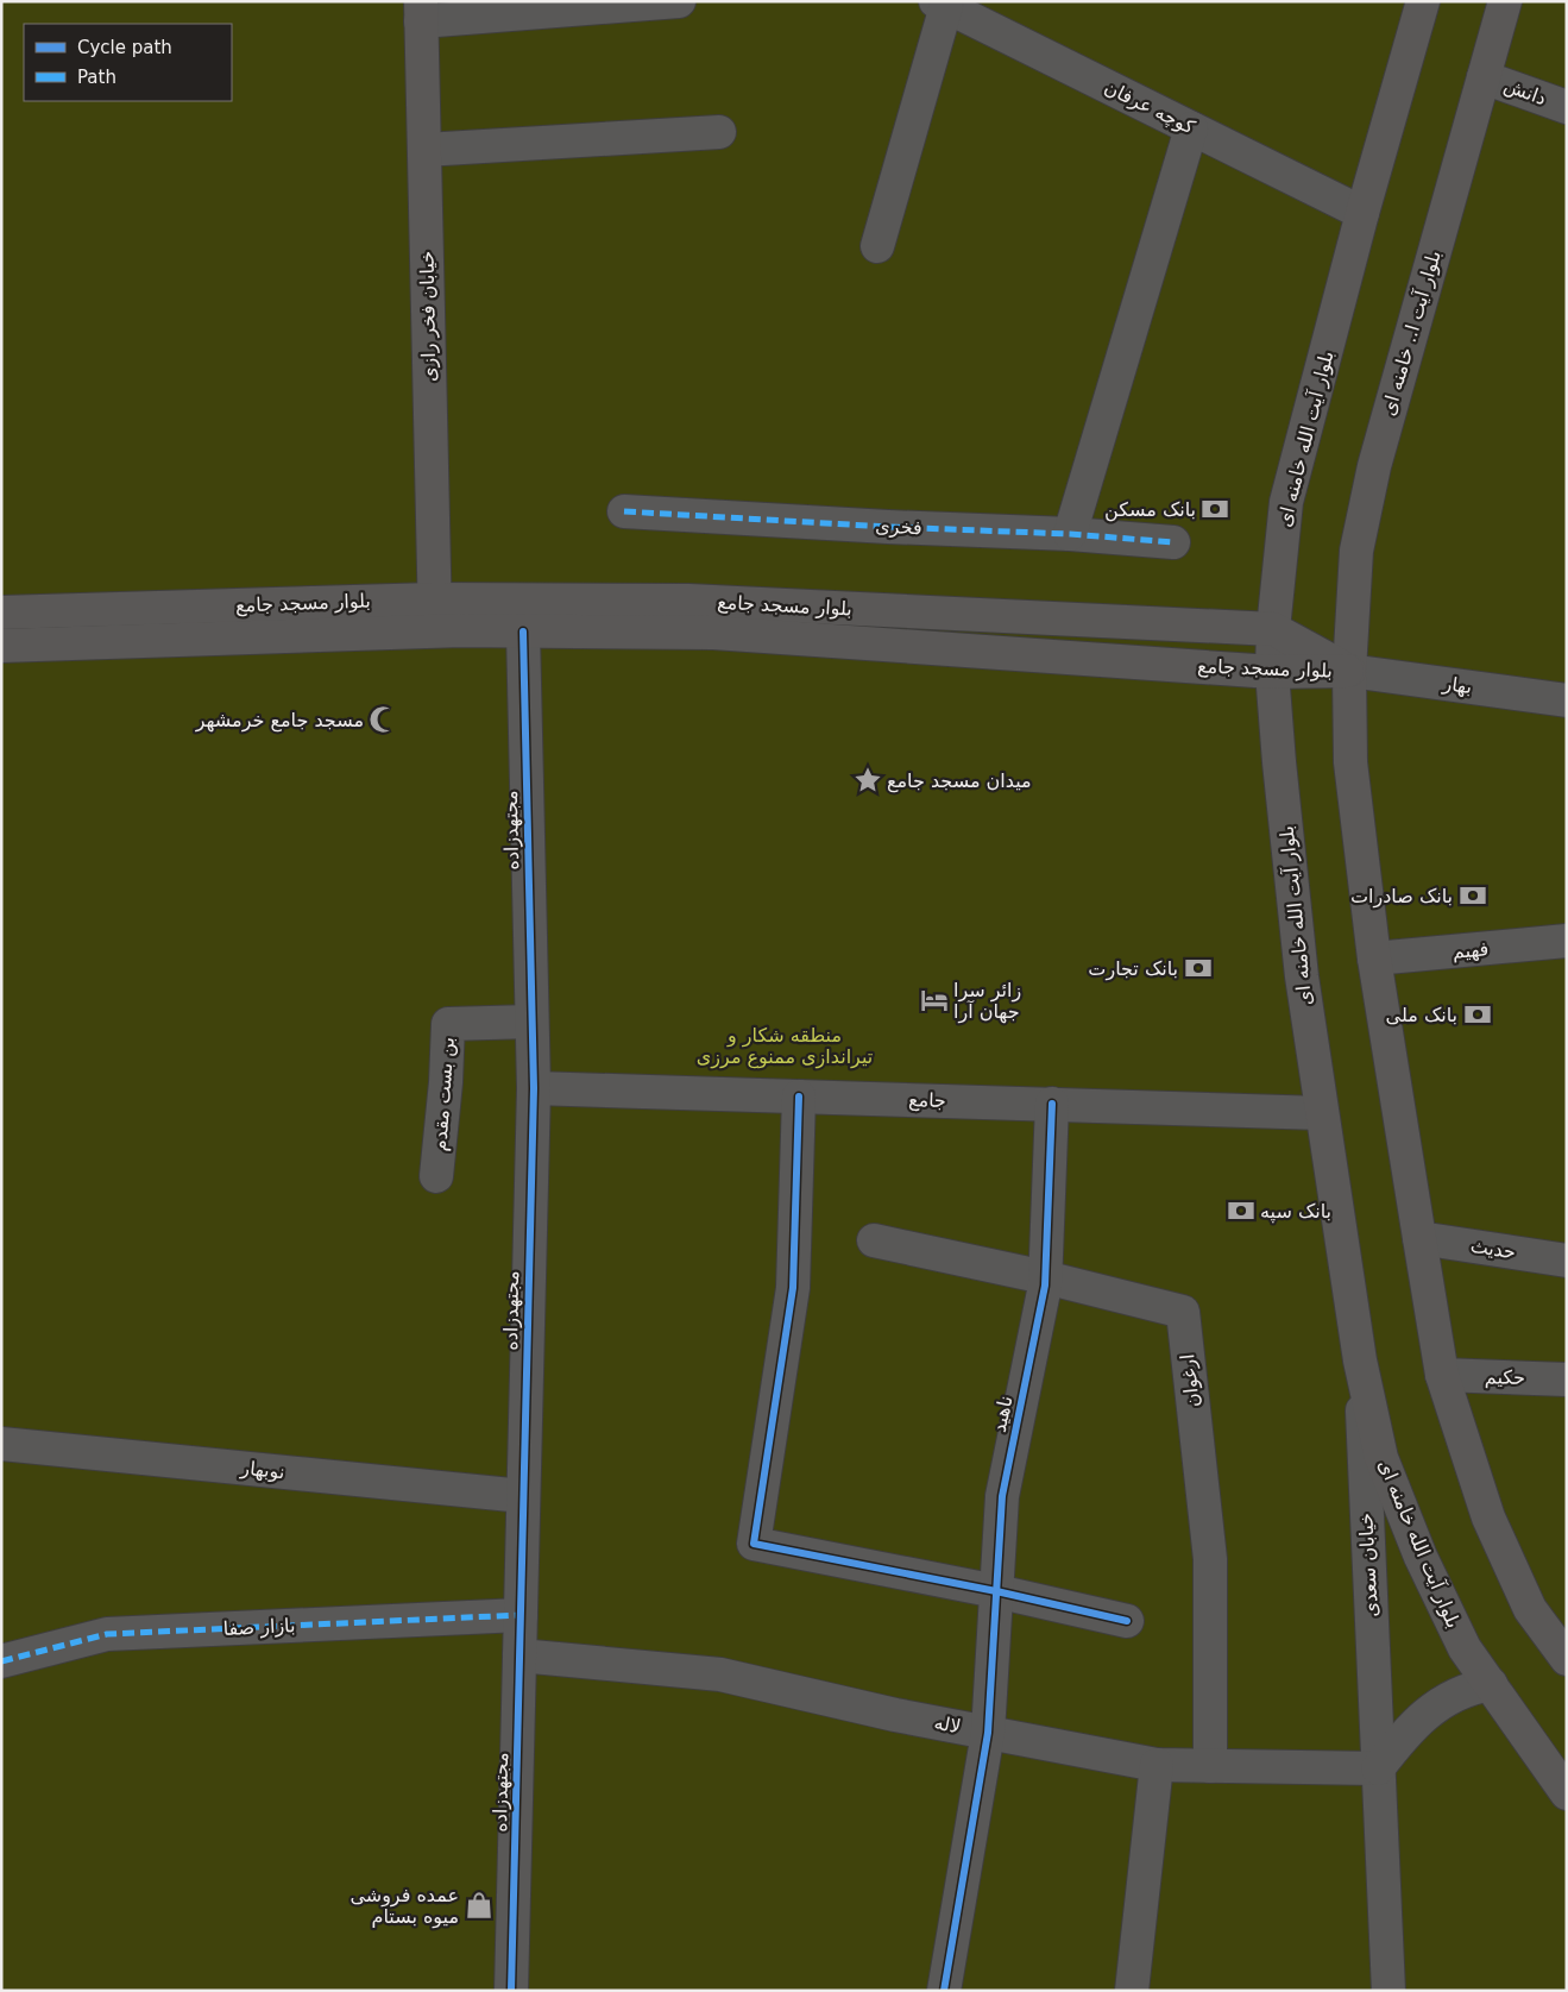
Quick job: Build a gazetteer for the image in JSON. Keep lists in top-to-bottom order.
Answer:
{
  "streets": {
    "main road": [
      "خیابان فخر رازی",
      "بلوار آیت ا.. خامنه ای",
      "بلوار آیت الله خامنه ای",
      "بلوار مسجد جامع"
    ],
    "street": [
      "دانش",
      "کوچه عرفان",
      "فخری",
      "بهار",
      "مجتهدزاده",
      "فهیم",
      "بن بست مقدم",
      "جامع",
      "حدیث",
      "حکیم",
      "ارغوان",
      "ناهید",
      "نوبهار",
      "خیابان سعدی",
      "بازار صفا",
      "لاله"
    ]
  },
  "crossings": [
    ["دانش", "بلوار آیت ا.. خامنه ای"],
    ["کوچه عرفان", "بلوار آیت الله خامنه ای"],
    ["خیابان فخر رازی", "بلوار مسجد جامع"],
    ["بلوار آیت ا.. خامنه ای", "بلوار مسجد جامع"],
    ["بلوار آیت ا.. خامنه ای", "بهار"],
    ["بلوار آیت الله خامنه ای", "بلوار مسجد جامع"],
    ["بلوار آیت الله خامنه ای", "جامع"],
    ["بلوار آیت الله خامنه ای", "خیابان سعدی"],
    ["بلوار مسجد جامع", "بهار"],
    ["بلوار مسجد جامع", "مجتهدزاده"],
    ["مجتهدزاده", "بن بست مقدم"],
    ["مجتهدزاده", "جامع"],
    ["مجتهدزاده", "نوبهار"],
    ["مجتهدزاده", "بازار صفا"],
    ["مجتهدزاده", "لاله"],
    ["جامع", "ناهید"],
    ["ارغوان", "ناهید"],
    ["ارغوان", "لاله"],
    ["ناهید", "لاله"],
    ["خیابان سعدی", "لاله"]
  ],
  "parks": ["منطقه شکار و تیراندازی ممنوع مرزی"],
  "places": {
    "bank": [
      "بانک مسکن",
      "بانک صادرات",
      "بانک تجارت",
      "بانک ملی",
      "بانک سپه"
    ],
    "mosque": ["مسجد جامع خرمشهر"],
    "place": ["میدان مسجد جامع"],
    "hotel": ["زائر سرا جهان آرا"],
    "shop": ["عمده فروشی میوه بستام"]
  },
  "legend": ["Cycle path", "Path"]
}
